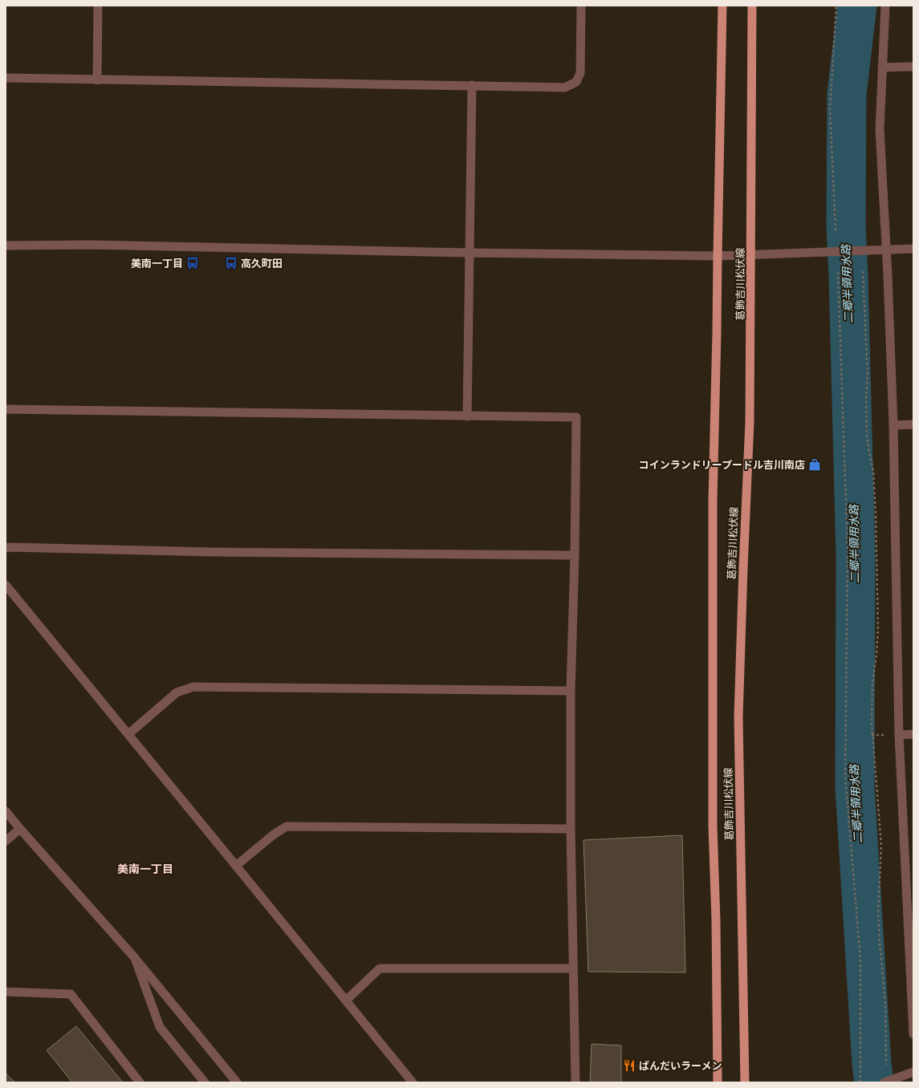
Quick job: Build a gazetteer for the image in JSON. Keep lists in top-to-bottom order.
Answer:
{
  "streets": {
    "main road": ["葛飾吉川松伏線"]
  },
  "districts": ["美南一丁目"],
  "water": ["二郷半領用水路"],
  "places": {
    "bus stop": ["美南一丁目", "高久町田"],
    "shop": ["コインランドリープードル吉川南店"],
    "restaurant": ["ばんだいラーメン"]
  }
}
